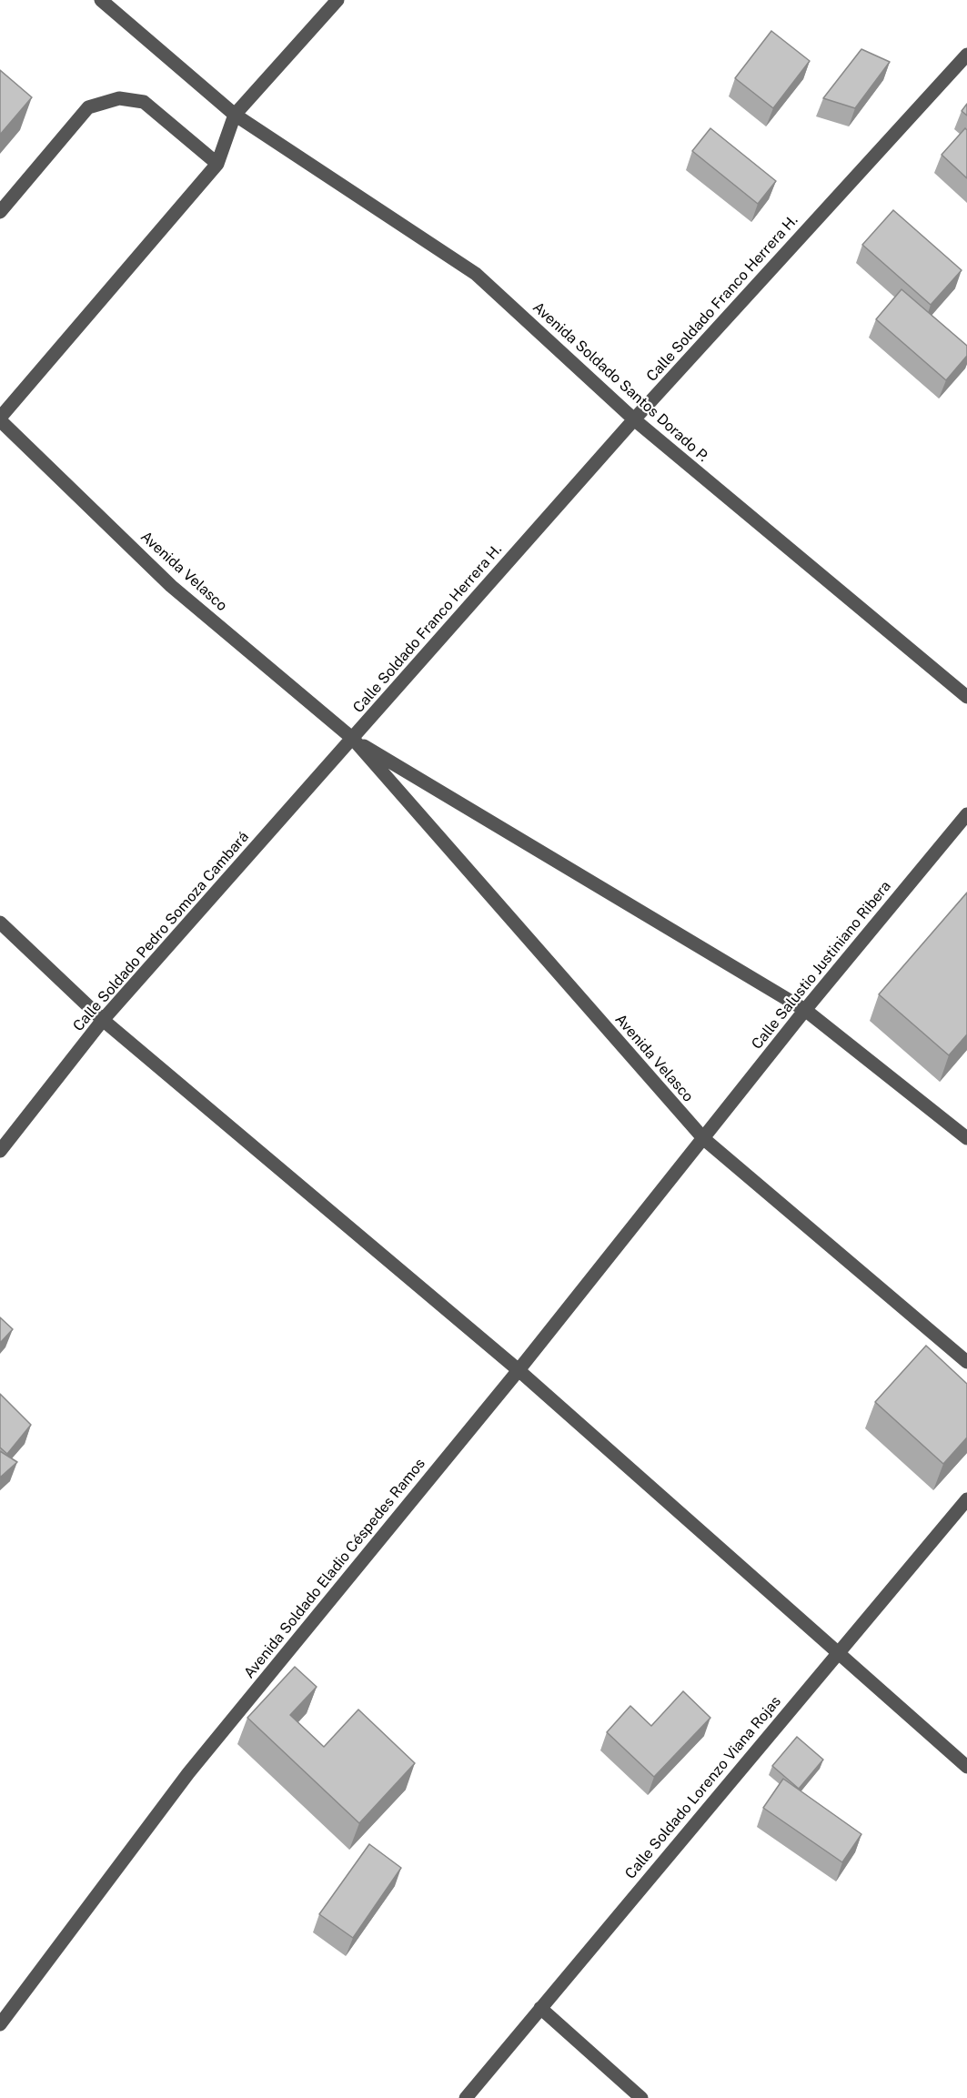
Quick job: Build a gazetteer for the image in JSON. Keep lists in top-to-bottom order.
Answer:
{
  "streets": {
    "street": [
      "Calle Soldado Franco Herrera H.",
      "Avenida Soldado Santos Dorado P.",
      "Avenida Velasco",
      "Calle Soldado Pedro Somoza Cambará",
      "Calle Salustio Justiniano Ribera",
      "Avenida Soldado Eladio Céspedes Ramos",
      "Calle Soldado Lorenzo Viana Rojas"
    ]
  },
  "crossings": [
    ["Calle Soldado Franco Herrera H.", "Avenida Soldado Santos Dorado P."],
    ["Calle Soldado Franco Herrera H.", "Avenida Velasco"],
    ["Calle Soldado Franco Herrera H.", "Calle Soldado Pedro Somoza Cambará"],
    ["Avenida Velasco", "Calle Soldado Pedro Somoza Cambará"],
    ["Avenida Velasco", "Calle Salustio Justiniano Ribera"],
    ["Avenida Velasco", "Avenida Soldado Eladio Céspedes Ramos"],
    ["Calle Salustio Justiniano Ribera", "Avenida Soldado Eladio Céspedes Ramos"]
  ]
}
